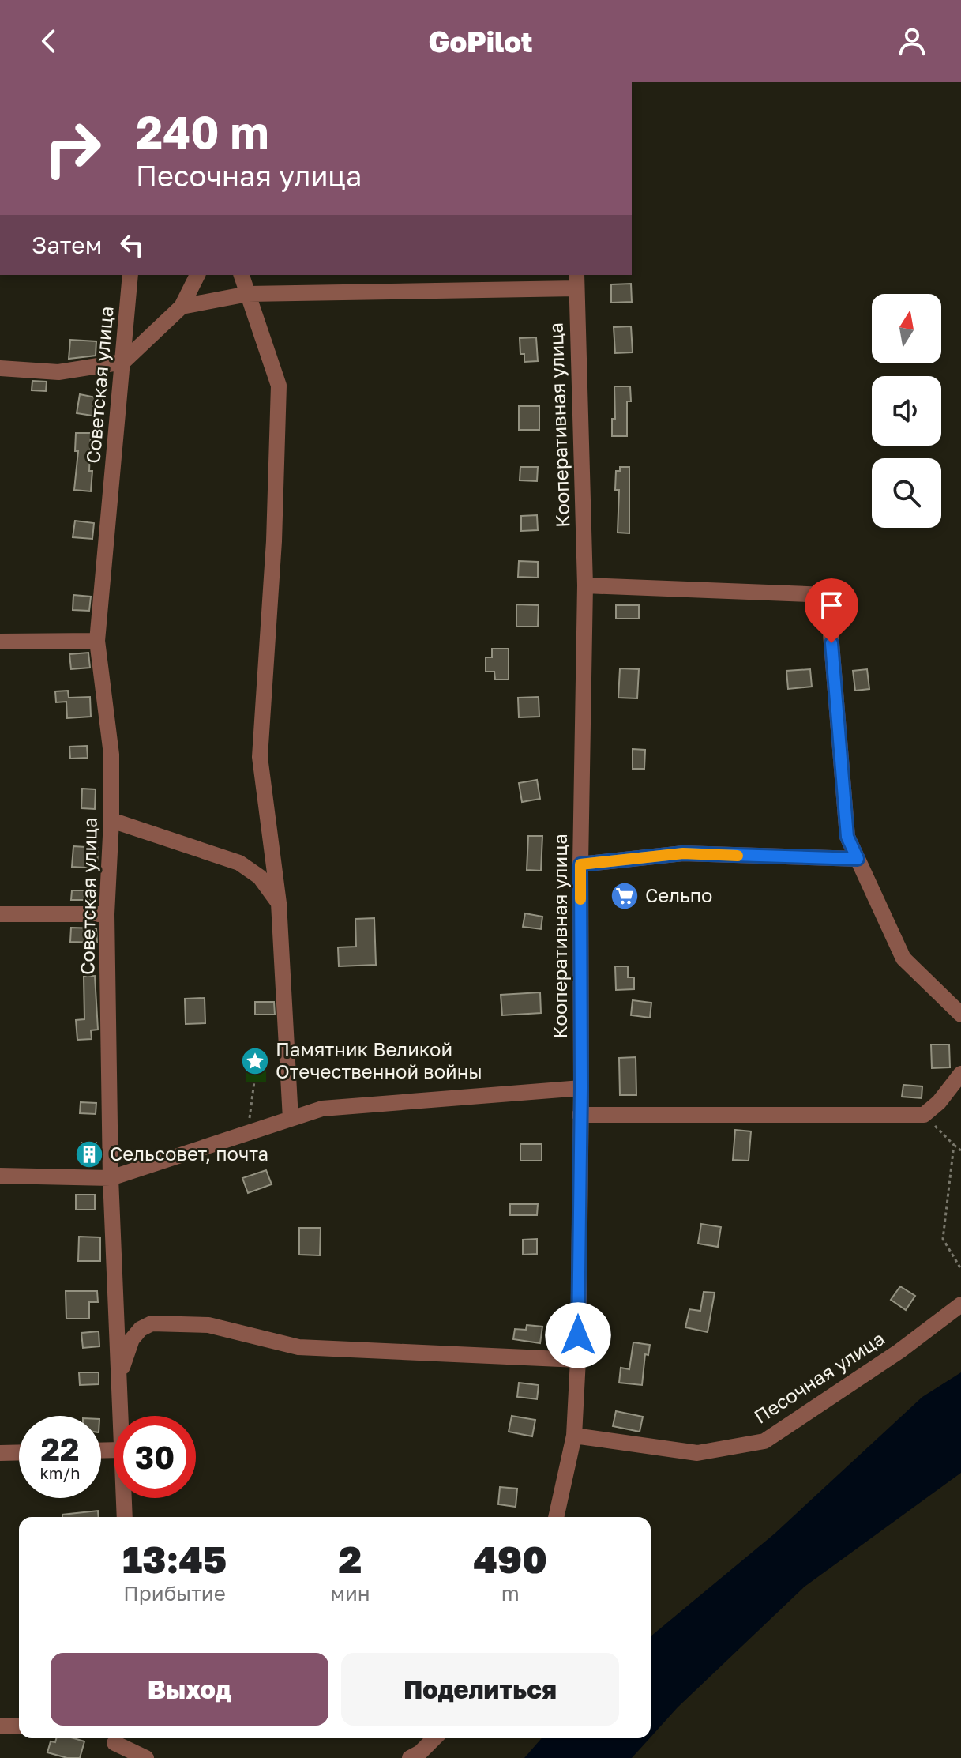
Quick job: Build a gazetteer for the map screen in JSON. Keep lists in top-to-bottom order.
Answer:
{
  "streets": {
    "street": ["Советская улица", "Кооперативная улица", "Песочная улица"]
  },
  "crossings": [
    ["Кооперативная улица", "Песочная улица"]
  ],
  "places": {
    "supermarket": ["Сельпо"],
    "place": ["Памятник Великой Отечественной войны"],
    "building": ["Сельсовет, почта"]
  },
  "north": "top",
  "page": {
    "header": "GoPilot",
    "turn": ["240 m", "Песочная улица"],
    "then": "Затем",
    "speed": "22 km/h",
    "limit": "30",
    "eta": [
      "13:45",
      "Прибытие",
      "2",
      "мин",
      "490",
      "m"
    ],
    "buttons": ["Выход", "Поделиться"]
  }
}
